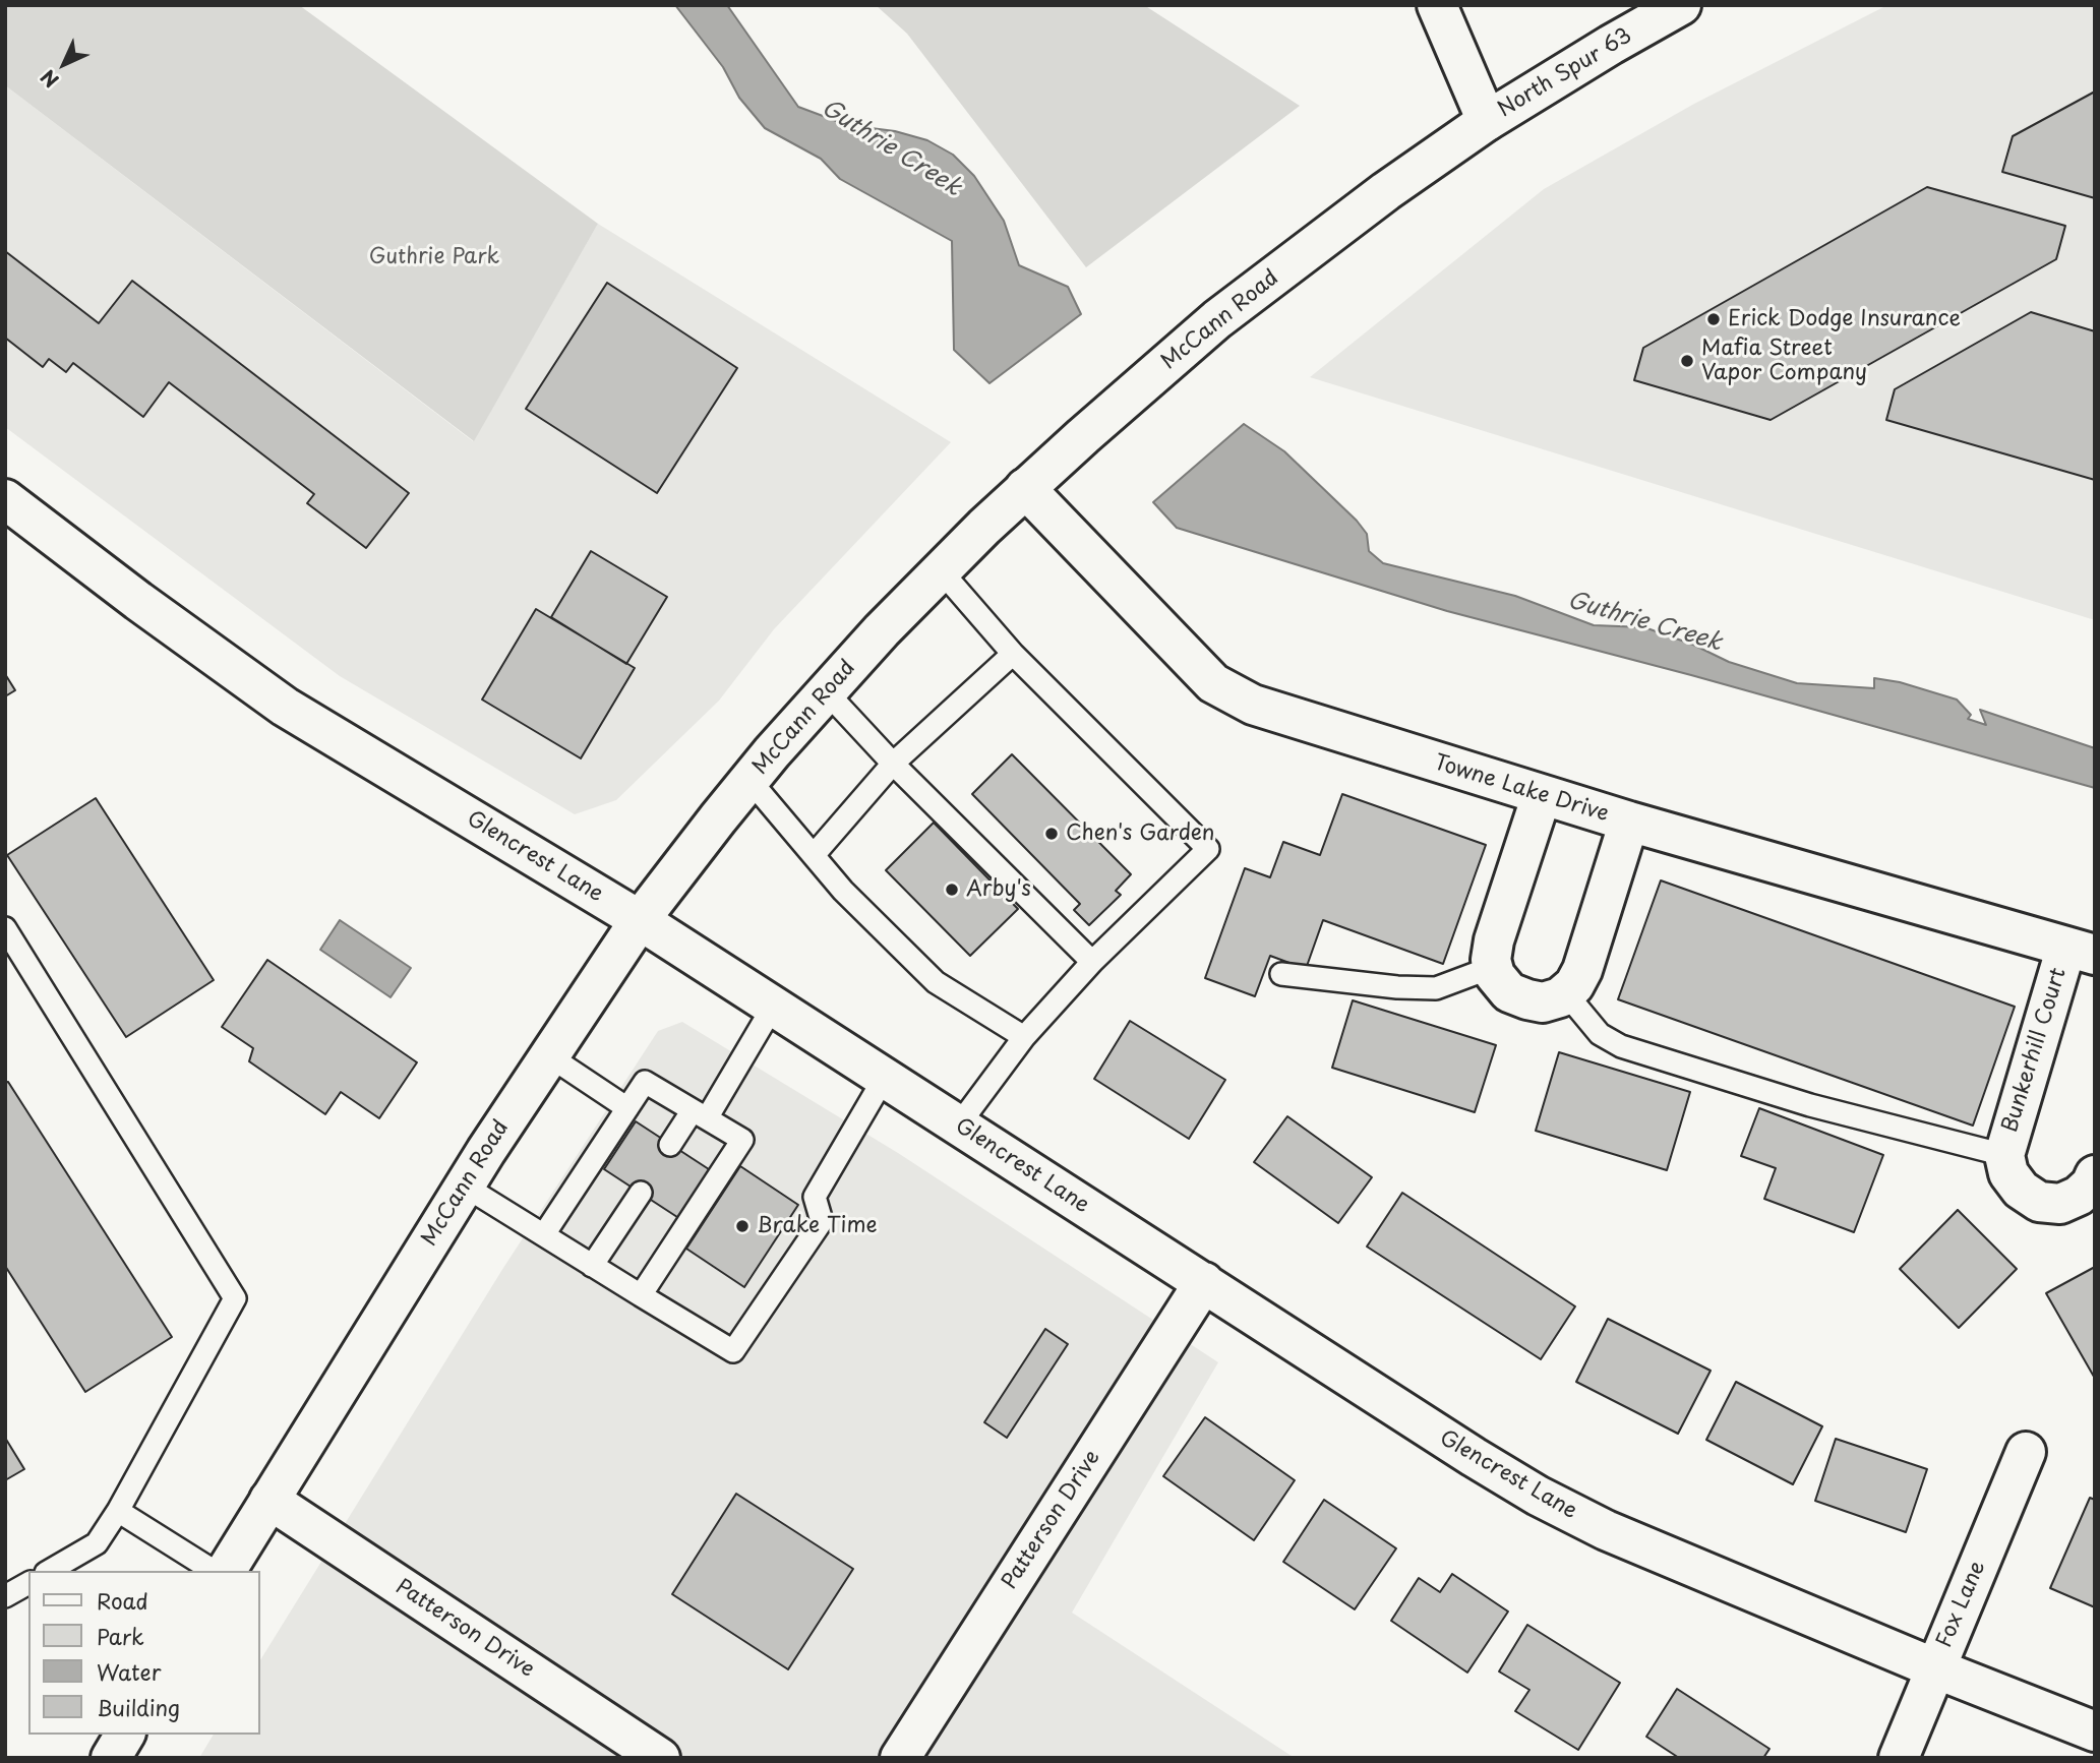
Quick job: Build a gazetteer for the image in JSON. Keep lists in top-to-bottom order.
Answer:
{
  "streets": {
    "street": [
      "North Spur 63",
      "McCann Road",
      "Towne Lake Drive",
      "Glencrest Lane",
      "Bunkerhill Court",
      "Patterson Drive",
      "Fox Lane"
    ]
  },
  "crossings": [
    ["North Spur 63", "McCann Road"],
    ["McCann Road", "Towne Lake Drive"],
    ["McCann Road", "Glencrest Lane"],
    ["McCann Road", "Patterson Drive"],
    ["Towne Lake Drive", "Bunkerhill Court"],
    ["Glencrest Lane", "Patterson Drive"],
    ["Glencrest Lane", "Fox Lane"]
  ],
  "water": ["Guthrie Creek"],
  "parks": ["Guthrie Park"],
  "places": [
    "Erick Dodge Insurance",
    "Mafia Street Vapor Company",
    "Chen's Garden",
    "Arby's",
    "Brake Time"
  ],
  "legend": [
    "Road",
    "Park",
    "Water",
    "Building"
  ],
  "north": "bottom left"
}
